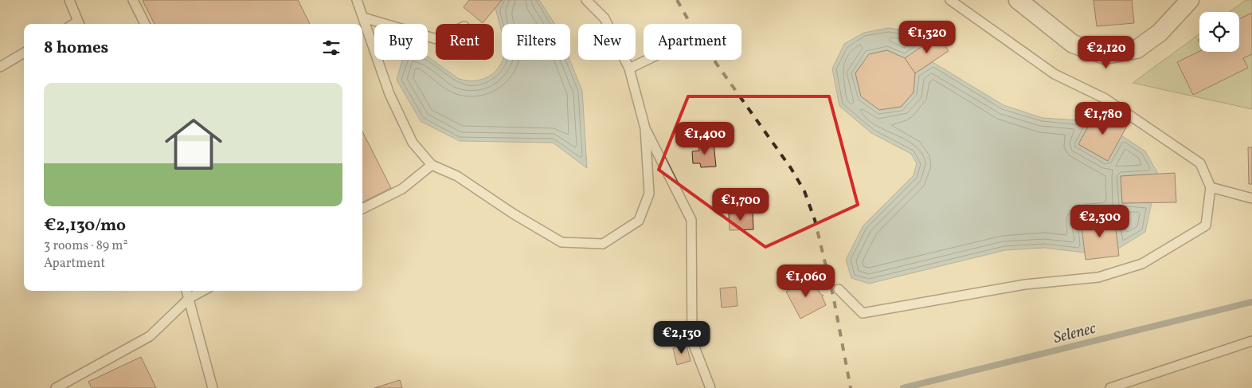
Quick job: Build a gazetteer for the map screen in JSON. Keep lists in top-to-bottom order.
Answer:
{
  "water": ["Selenec"],
  "page": {
    "price": [
      "€1,320",
      "€2,120",
      "€1,780",
      "€1,400",
      "€1,700",
      "€2,300",
      "€1,060",
      "€2,130"
    ],
    "chip": [
      "Buy",
      "Rent",
      "Filters",
      "New",
      "Apartment"
    ],
    "heading": "8 homes",
    "list": [
      {
        "name": "€2,130/mo",
        "note": "3 rooms · 89 m² · Apartment"
      }
    ]
  }
}
